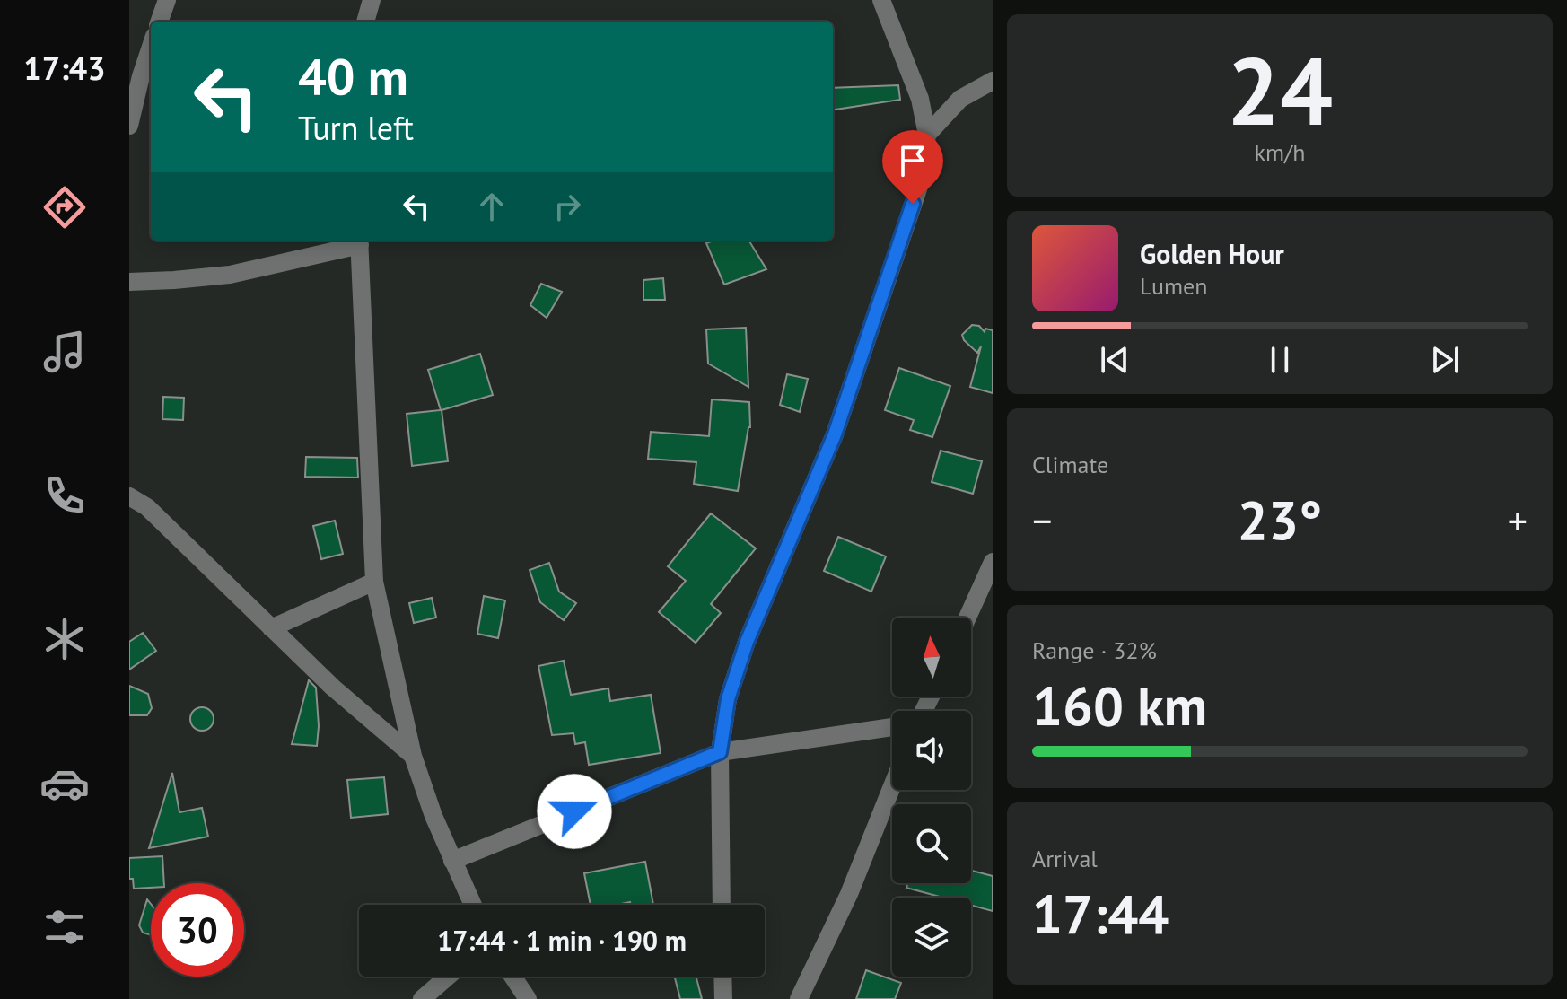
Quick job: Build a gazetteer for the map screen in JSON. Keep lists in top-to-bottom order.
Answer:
{
  "north": "top",
  "page": {
    "tabs": "17:43",
    "tile": [
      ["24", "km/h"],
      "Climate",
      ["Range · 32%", "160 km"],
      ["Arrival", "17:44"]
    ],
    "turn": ["40 m", "Turn left"],
    "song": ["Golden Hour", "Lumen"],
    "heat": ["−", "23°", "+"],
    "limit": "30",
    "trip": "17:44 · 1 min · 190 m"
  }
}
